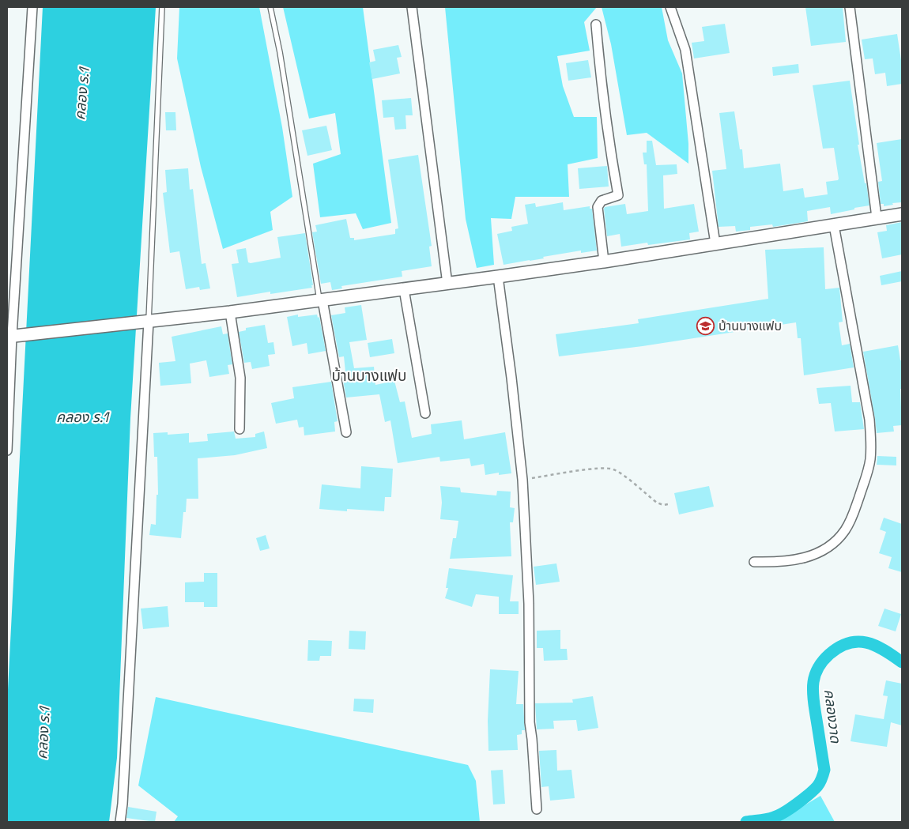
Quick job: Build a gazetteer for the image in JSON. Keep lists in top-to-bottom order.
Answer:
{
  "districts": ["บ้านบางแฟบ"],
  "water": ["คลอง ร.1", "คลองวาด"],
  "places": {
    "school or university": ["บ้านบางแฟบ"]
  }
}
